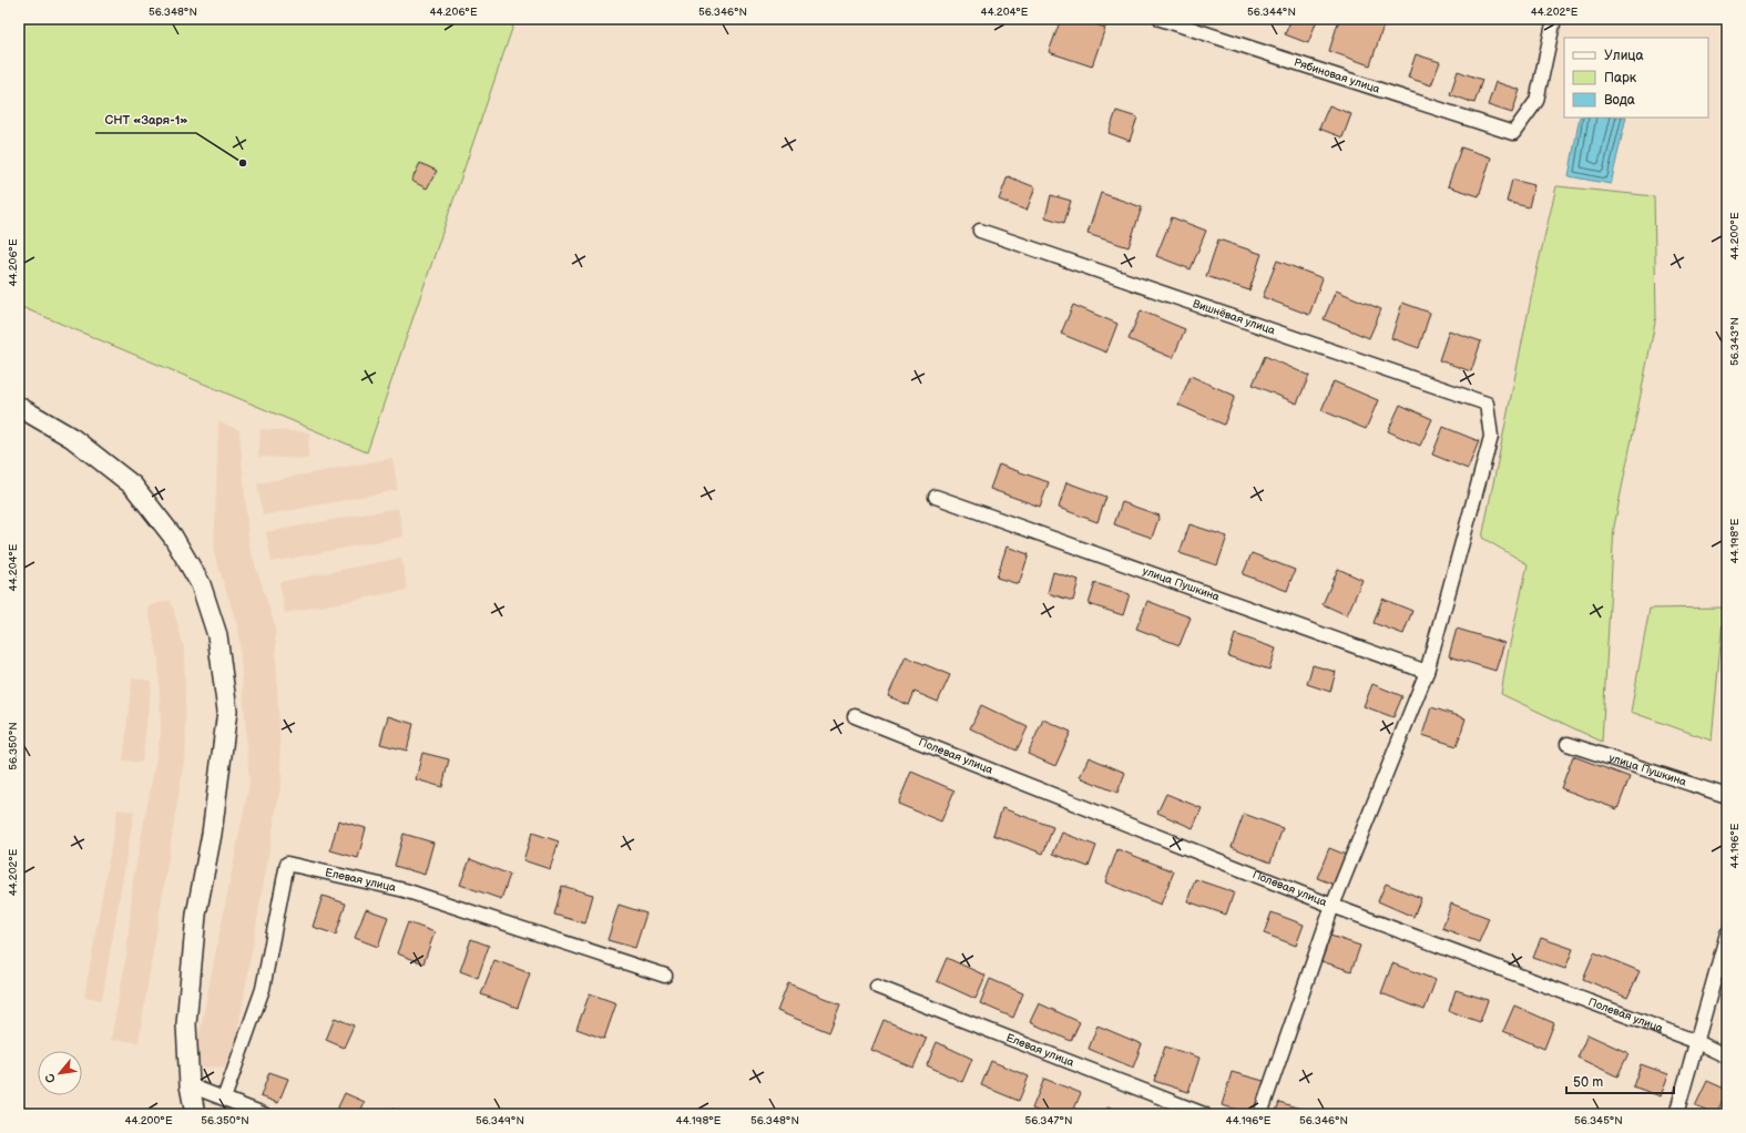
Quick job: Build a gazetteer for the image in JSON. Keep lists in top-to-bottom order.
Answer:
{
  "streets": {
    "street": [
      "Рябиновая улица",
      "Вишнёвая улица",
      "улица Пушкина",
      "Полевая улица",
      "Елевая улица"
    ]
  },
  "crossings": [
    ["Вишнёвая улица", "улица Пушкина"]
  ],
  "places": ["СНТ «Заря-1»"],
  "legend": ["Улица", "Парк", "Вода"],
  "scale_bar": "50 m",
  "north": "bottom left",
  "coordinates": [
    "56.348°N",
    "44.206°E",
    "56.346°N",
    "44.204°E",
    "56.344°N",
    "44.202°E",
    "44.200°E",
    "56.343°N",
    "44.198°E",
    "56.350°N",
    "44.196°E",
    "56.349°N",
    "56.347°N",
    "56.345°N"
  ]
}
